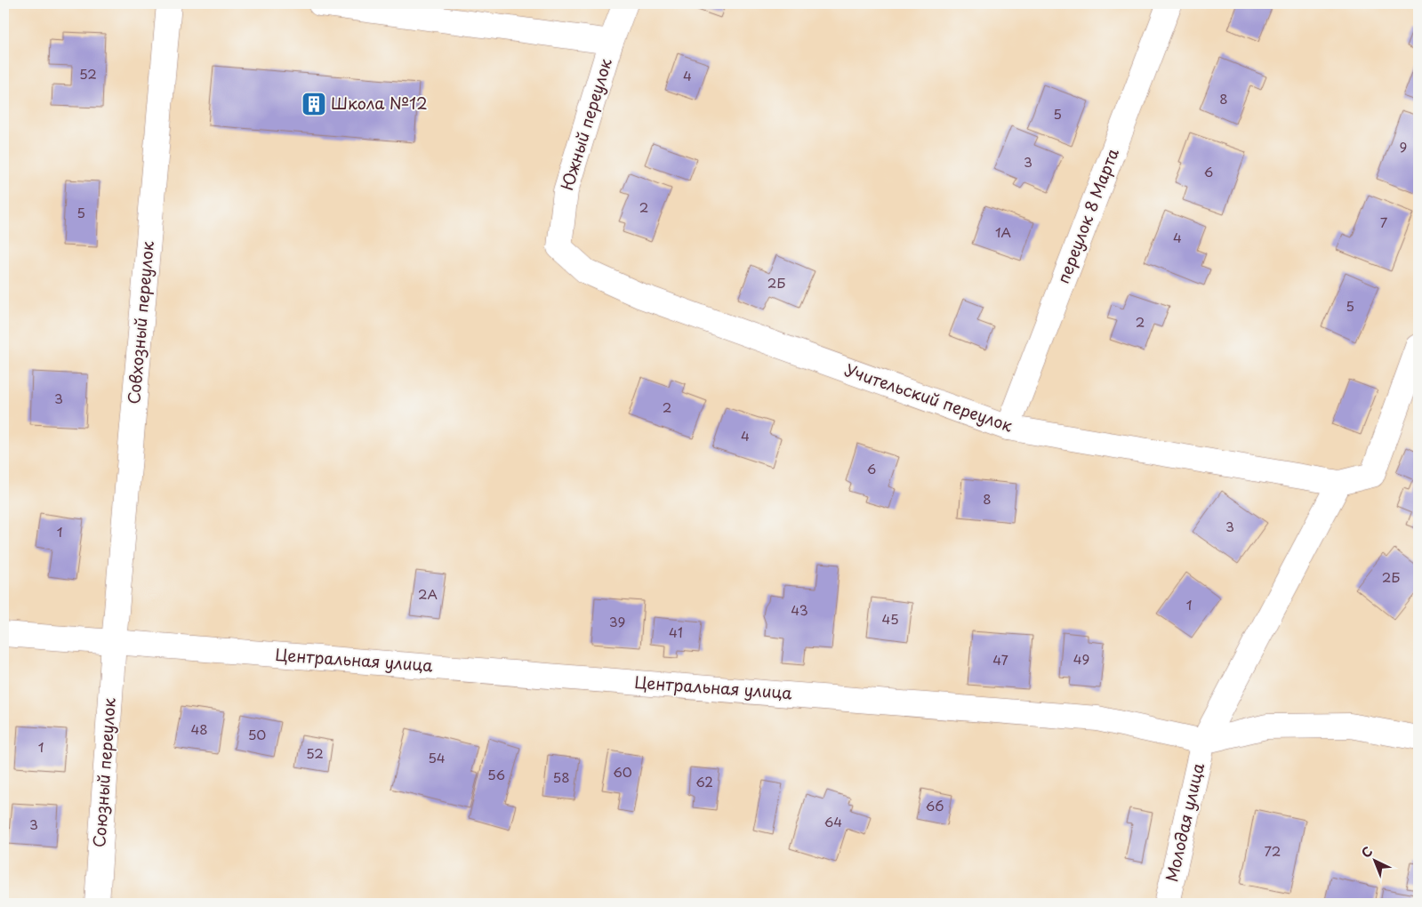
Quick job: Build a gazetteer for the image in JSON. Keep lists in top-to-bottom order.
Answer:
{
  "streets": {
    "street": [
      "Южный переулок",
      "переулок 8 Марта",
      "Совхозный переулок",
      "Учительский переулок",
      "Центральная улица",
      "Союзный переулок",
      "Молодая улица"
    ]
  },
  "crossings": [
    ["Южный переулок", "Учительский переулок"],
    ["переулок 8 Марта", "Учительский переулок"],
    ["Совхозный переулок", "Центральная улица"],
    ["Совхозный переулок", "Союзный переулок"],
    ["Учительский переулок", "Молодая улица"],
    ["Центральная улица", "Союзный переулок"],
    ["Центральная улица", "Молодая улица"]
  ],
  "places": {
    "building": ["Школа №12"]
  },
  "house_numbers": [
    "52",
    "4",
    "8",
    "5",
    "9",
    "3",
    "6",
    "2",
    "5",
    "7",
    "1А",
    "4",
    "2Б",
    "5",
    "2",
    "3",
    "2",
    "4",
    "6",
    "8",
    "3",
    "1",
    "2Б",
    "2А",
    "1",
    "43",
    "45",
    "39",
    "41",
    "49",
    "47",
    "48",
    "50",
    "1",
    "52",
    "54",
    "60",
    "56",
    "58",
    "62",
    "66",
    "64",
    "3",
    "72"
  ],
  "north": "top left"
}
